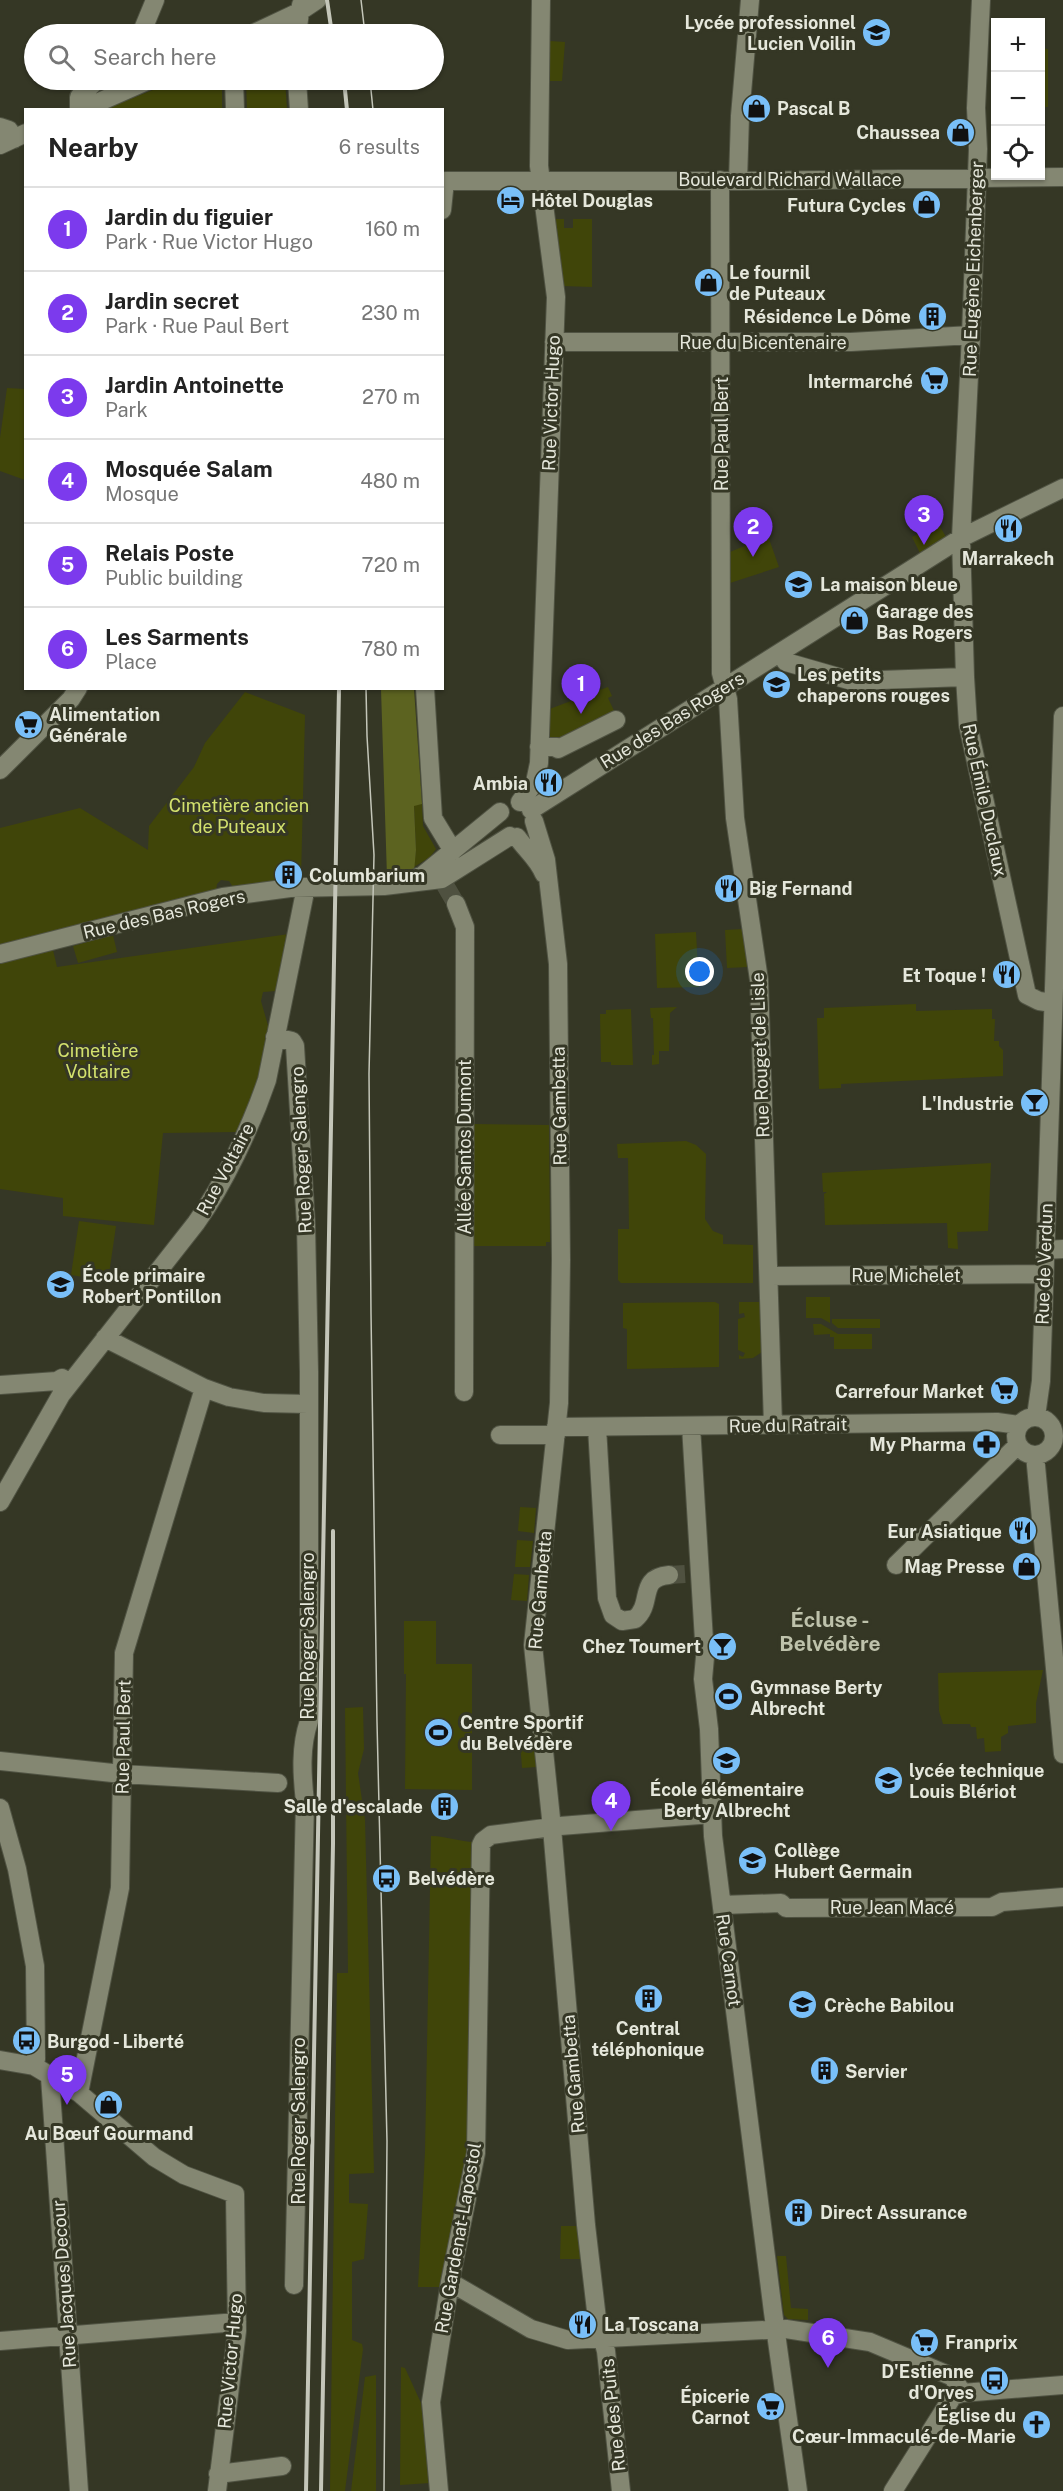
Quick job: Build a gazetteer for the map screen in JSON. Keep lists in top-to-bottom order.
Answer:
{
  "streets": {
    "street": [
      "Boulevard Richard Wallace",
      "Rue Eugène Eichenberger",
      "Rue du Bicentenaire",
      "Rue Victor Hugo",
      "Rue Paul Bert",
      "Rue des Bas Rogers",
      "Rue Émile Duclaux",
      "Rue Rouget de Lisle",
      "Rue Gambetta",
      "Allée Santos Dumont",
      "Rue Roger Salengro",
      "Rue Voltaire",
      "Rue de Verdun",
      "Rue Michelet",
      "Rue du Ratrait",
      "Rue Jean Macé",
      "Rue Carnot",
      "Rue Gardenat-Lapostol",
      "Rue Jacques Decour",
      "Rue des Puits"
    ]
  },
  "crossings": [
    ["Boulevard Richard Wallace", "Rue Eugène Eichenberger"],
    ["Boulevard Richard Wallace", "Rue Victor Hugo"],
    ["Boulevard Richard Wallace", "Rue Paul Bert"],
    ["Rue Eugène Eichenberger", "Rue du Bicentenaire"],
    ["Rue Eugène Eichenberger", "Rue des Bas Rogers"],
    ["Rue Eugène Eichenberger", "Rue Émile Duclaux"],
    ["Rue du Bicentenaire", "Rue Victor Hugo"],
    ["Rue du Bicentenaire", "Rue Paul Bert"],
    ["Rue Victor Hugo", "Rue Paul Bert"],
    ["Rue Victor Hugo", "Rue des Bas Rogers"],
    ["Rue Victor Hugo", "Rue Gambetta"],
    ["Rue Paul Bert", "Rue des Bas Rogers"],
    ["Rue Paul Bert", "Rue Rouget de Lisle"],
    ["Rue des Bas Rogers", "Rue Émile Duclaux"],
    ["Rue des Bas Rogers", "Rue Rouget de Lisle"],
    ["Rue des Bas Rogers", "Rue Gambetta"],
    ["Rue des Bas Rogers", "Rue Voltaire"],
    ["Rue Émile Duclaux", "Rue de Verdun"],
    ["Rue Rouget de Lisle", "Rue Michelet"],
    ["Rue Rouget de Lisle", "Rue du Ratrait"],
    ["Rue Gambetta", "Rue du Ratrait"],
    ["Rue Gambetta", "Rue Gardenat-Lapostol"],
    ["Rue Gambetta", "Rue des Puits"],
    ["Rue Roger Salengro", "Rue Voltaire"],
    ["Rue de Verdun", "Rue Michelet"],
    ["Rue de Verdun", "Rue du Ratrait"],
    ["Rue du Ratrait", "Rue Carnot"],
    ["Rue Jean Macé", "Rue Carnot"]
  ],
  "districts": ["Écluse - Belvédère"],
  "parks": ["Cimetière ancien de Puteaux", "Cimetière Voltaire"],
  "places": {
    "school or university": [
      "Lycée professionnel Lucien Voilin",
      "La maison bleue",
      "Les petits chaperons rouges",
      "École primaire Robert Pontillon",
      "École élémentaire Berty Albrecht",
      "lycée technique Louis Blériot",
      "Collège Hubert Germain",
      "Crèche Babilou"
    ],
    "shop": [
      "Pascal B",
      "Chaussea",
      "Futura Cycles",
      "Le fournil de Puteaux",
      "Garage des Bas Rogers",
      "Mag Presse",
      "Au Bœuf Gourmand"
    ],
    "hotel": ["Hôtel Douglas"],
    "building": [
      "Résidence Le Dôme",
      "Columbarium",
      "Salle d'escalade",
      "Central téléphonique",
      "Servier",
      "Direct Assurance"
    ],
    "supermarket": [
      "Intermarché",
      "Alimentation Générale",
      "Carrefour Market",
      "Franprix",
      "Épicerie Carnot"
    ],
    "restaurant": [
      "Marrakech",
      "Ambia",
      "Big Fernand",
      "Et Toque !",
      "Eur Asiatique",
      "La Toscana"
    ],
    "bar": ["L'Industrie", "Chez Toumert"],
    "pharmacy": ["My Pharma"],
    "sports": ["Gymnase Berty Albrecht", "Centre Sportif du Belvédère"],
    "bus stop": ["Belvédère", "Burgod - Liberté", "D'Estienne d'Orves"],
    "church": ["Église du Cœur-Immaculé-de-Marie"]
  },
  "page": {
    "map_buttons": ["+", "−"],
    "search": "Search here",
    "heading": ["Nearby", "6 results"],
    "list": [
      {
        "mark": "1",
        "name": "Jardin du figuier",
        "note": "Park · Rue Victor Hugo",
        "value": "160 m"
      },
      {
        "mark": "2",
        "name": "Jardin secret",
        "note": "Park · Rue Paul Bert",
        "value": "230 m"
      },
      {
        "mark": "3",
        "name": "Jardin Antoinette",
        "note": "Park",
        "value": "270 m"
      },
      {
        "mark": "4",
        "name": "Mosquée Salam",
        "note": "Mosque",
        "value": "480 m"
      },
      {
        "mark": "5",
        "name": "Relais Poste",
        "note": "Public building",
        "value": "720 m"
      },
      {
        "mark": "6",
        "name": "Les Sarments",
        "note": "Place",
        "value": "780 m"
      }
    ],
    "pins": [
      "3",
      "2",
      "1",
      "4",
      "5",
      "6"
    ]
  }
}
